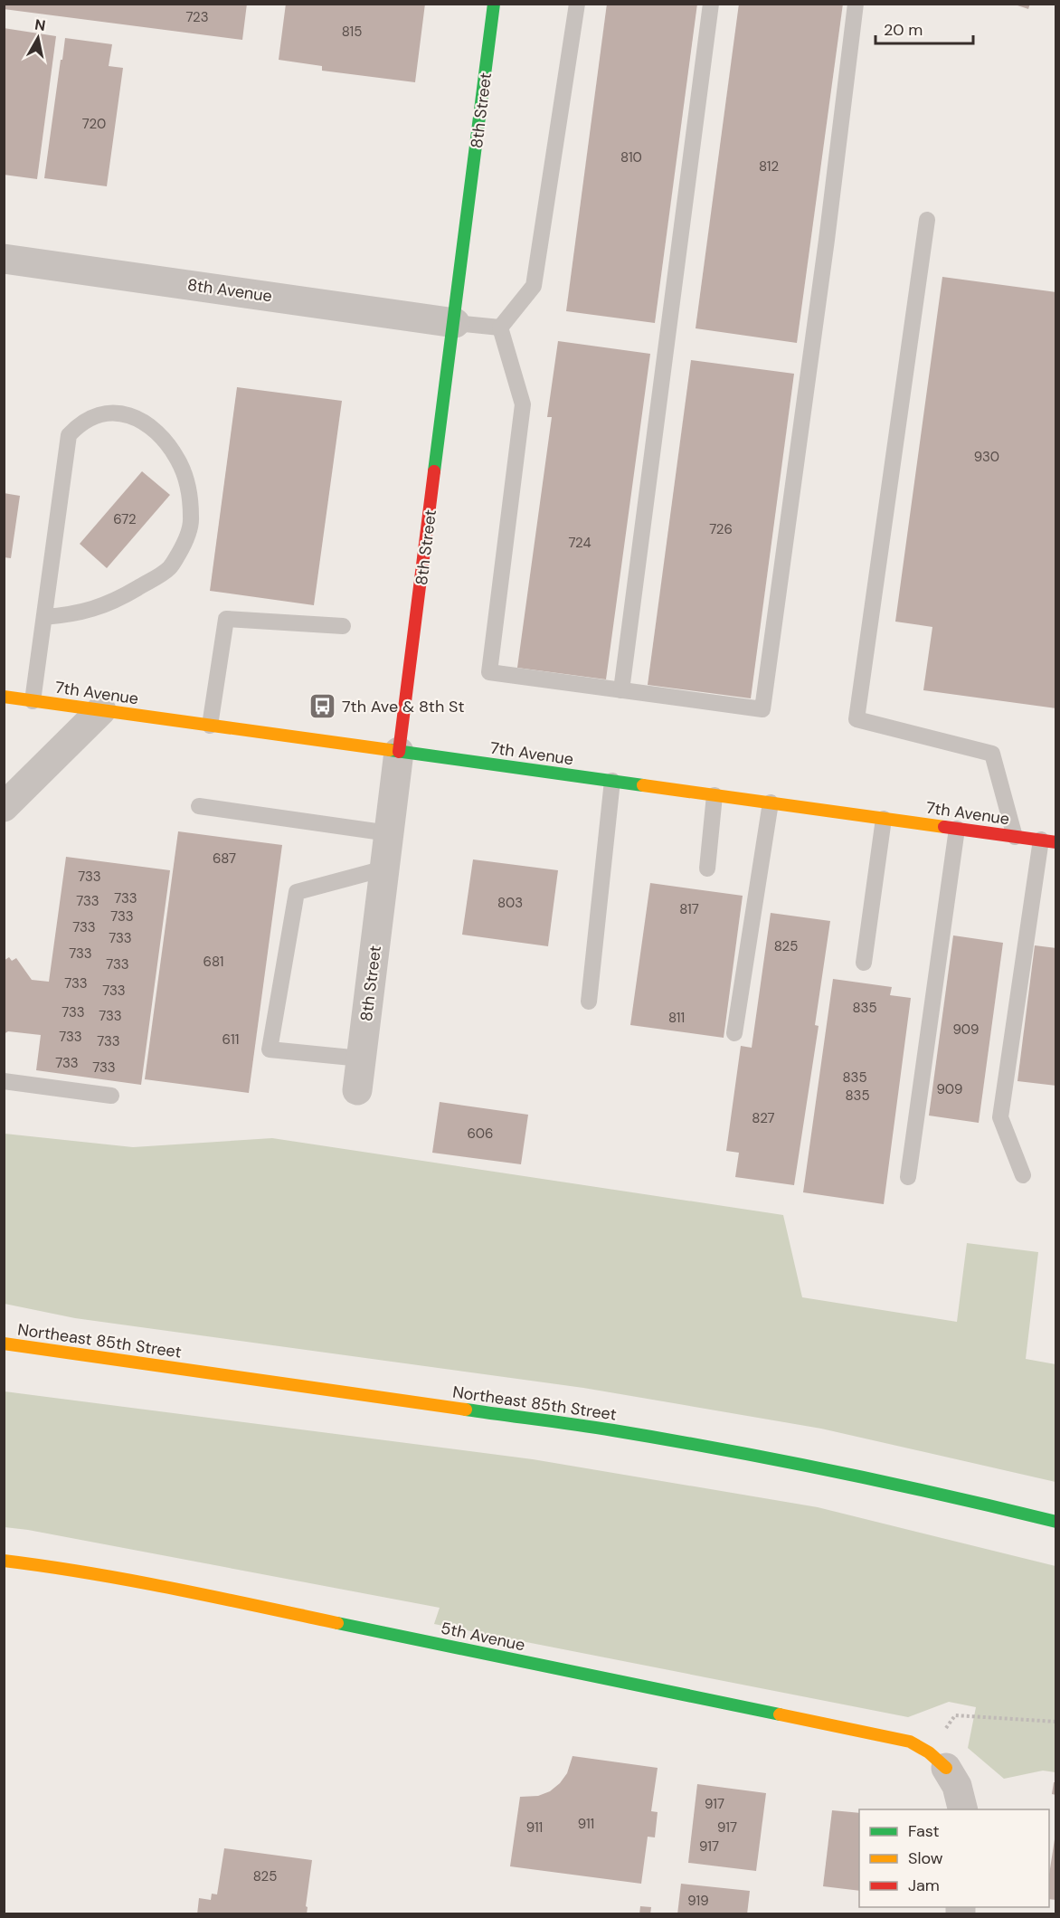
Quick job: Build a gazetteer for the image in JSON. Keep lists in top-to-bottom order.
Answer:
{
  "streets": {
    "street": [
      "8th Street",
      "8th Avenue",
      "7th Avenue",
      "Northeast 85th Street",
      "5th Avenue"
    ]
  },
  "crossings": [
    ["8th Street", "8th Avenue"],
    ["8th Street", "7th Avenue"]
  ],
  "places": {
    "bus stop": ["7th Ave & 8th St"]
  },
  "house_numbers": [
    "723",
    "815",
    "720",
    "810",
    "812",
    "930",
    "672",
    "726",
    "724",
    "687",
    "733",
    "733",
    "733",
    "803",
    "817",
    "733",
    "733",
    "733",
    "825",
    "733",
    "681",
    "733",
    "733",
    "733",
    "835",
    "733",
    "733",
    "811",
    "909",
    "733",
    "611",
    "733",
    "733",
    "733",
    "835",
    "909",
    "835",
    "827",
    "606",
    "917",
    "911",
    "911",
    "917",
    "917",
    "825",
    "919"
  ],
  "legend": ["Fast", "Slow", "Jam"],
  "scale_bar": "20 m",
  "north": "top"
}
